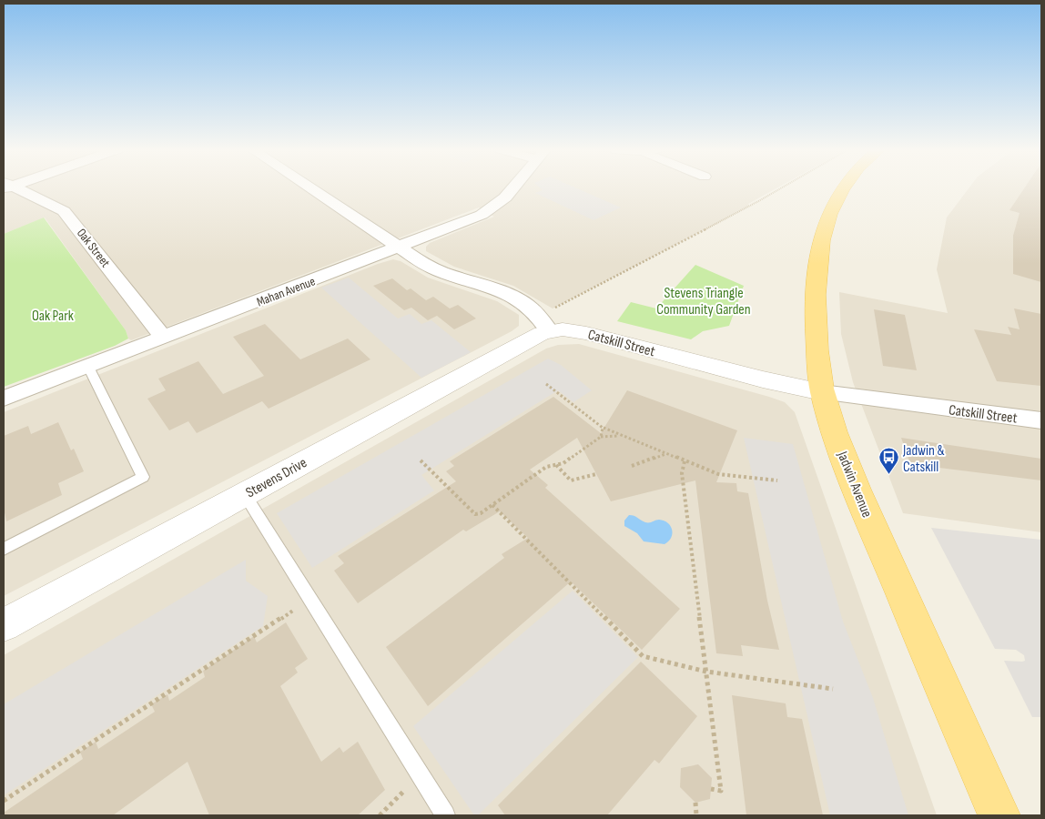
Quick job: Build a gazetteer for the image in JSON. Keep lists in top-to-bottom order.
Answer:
{
  "streets": {
    "main road": ["Jadwin Avenue"],
    "street": [
      "Oak Street",
      "Mahan Avenue",
      "Catskill Street",
      "Stevens Drive"
    ]
  },
  "crossings": [
    ["Oak Street", "Mahan Avenue"],
    ["Catskill Street", "Stevens Drive"],
    ["Catskill Street", "Jadwin Avenue"]
  ],
  "parks": ["Stevens Triangle Community Garden", "Oak Park"],
  "places": {
    "bus stop": ["Jadwin & Catskill"]
  }
}
